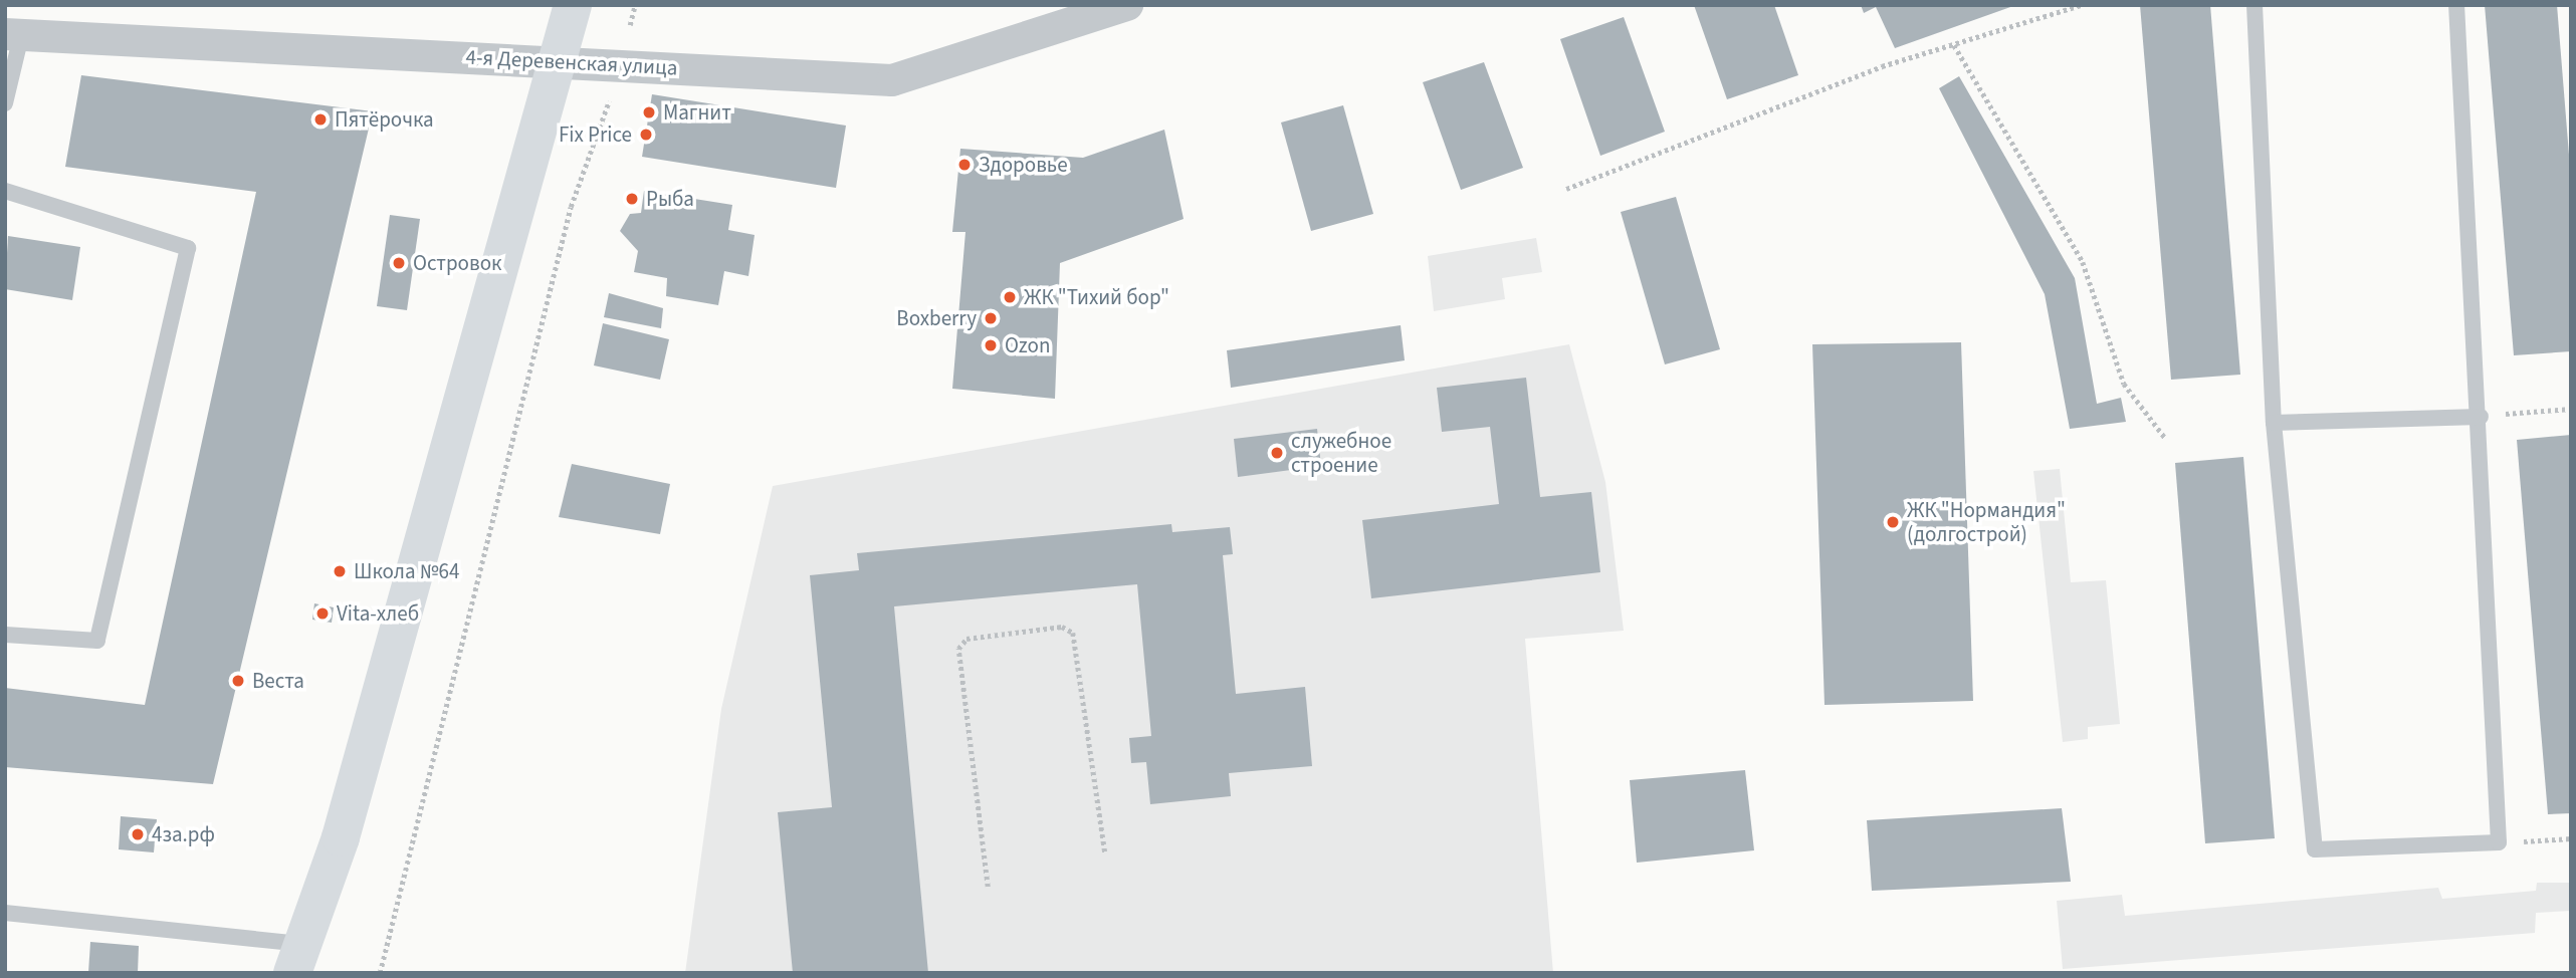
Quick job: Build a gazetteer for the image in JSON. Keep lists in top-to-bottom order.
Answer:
{
  "streets": {
    "street": ["4-я Деревенская улица"]
  },
  "places": [
    "Магнит",
    "Пятёрочка",
    "Fix Price",
    "Здоровье",
    "Рыба",
    "Островок",
    "ЖК \"Тихий бор\"",
    "Boxberry",
    "Ozon",
    "служебное строение",
    "ЖК \"Нормандия\" (долгострой)",
    "Школа №64",
    "Vita-хлеб",
    "Веста",
    "4за.рф"
  ]
}
